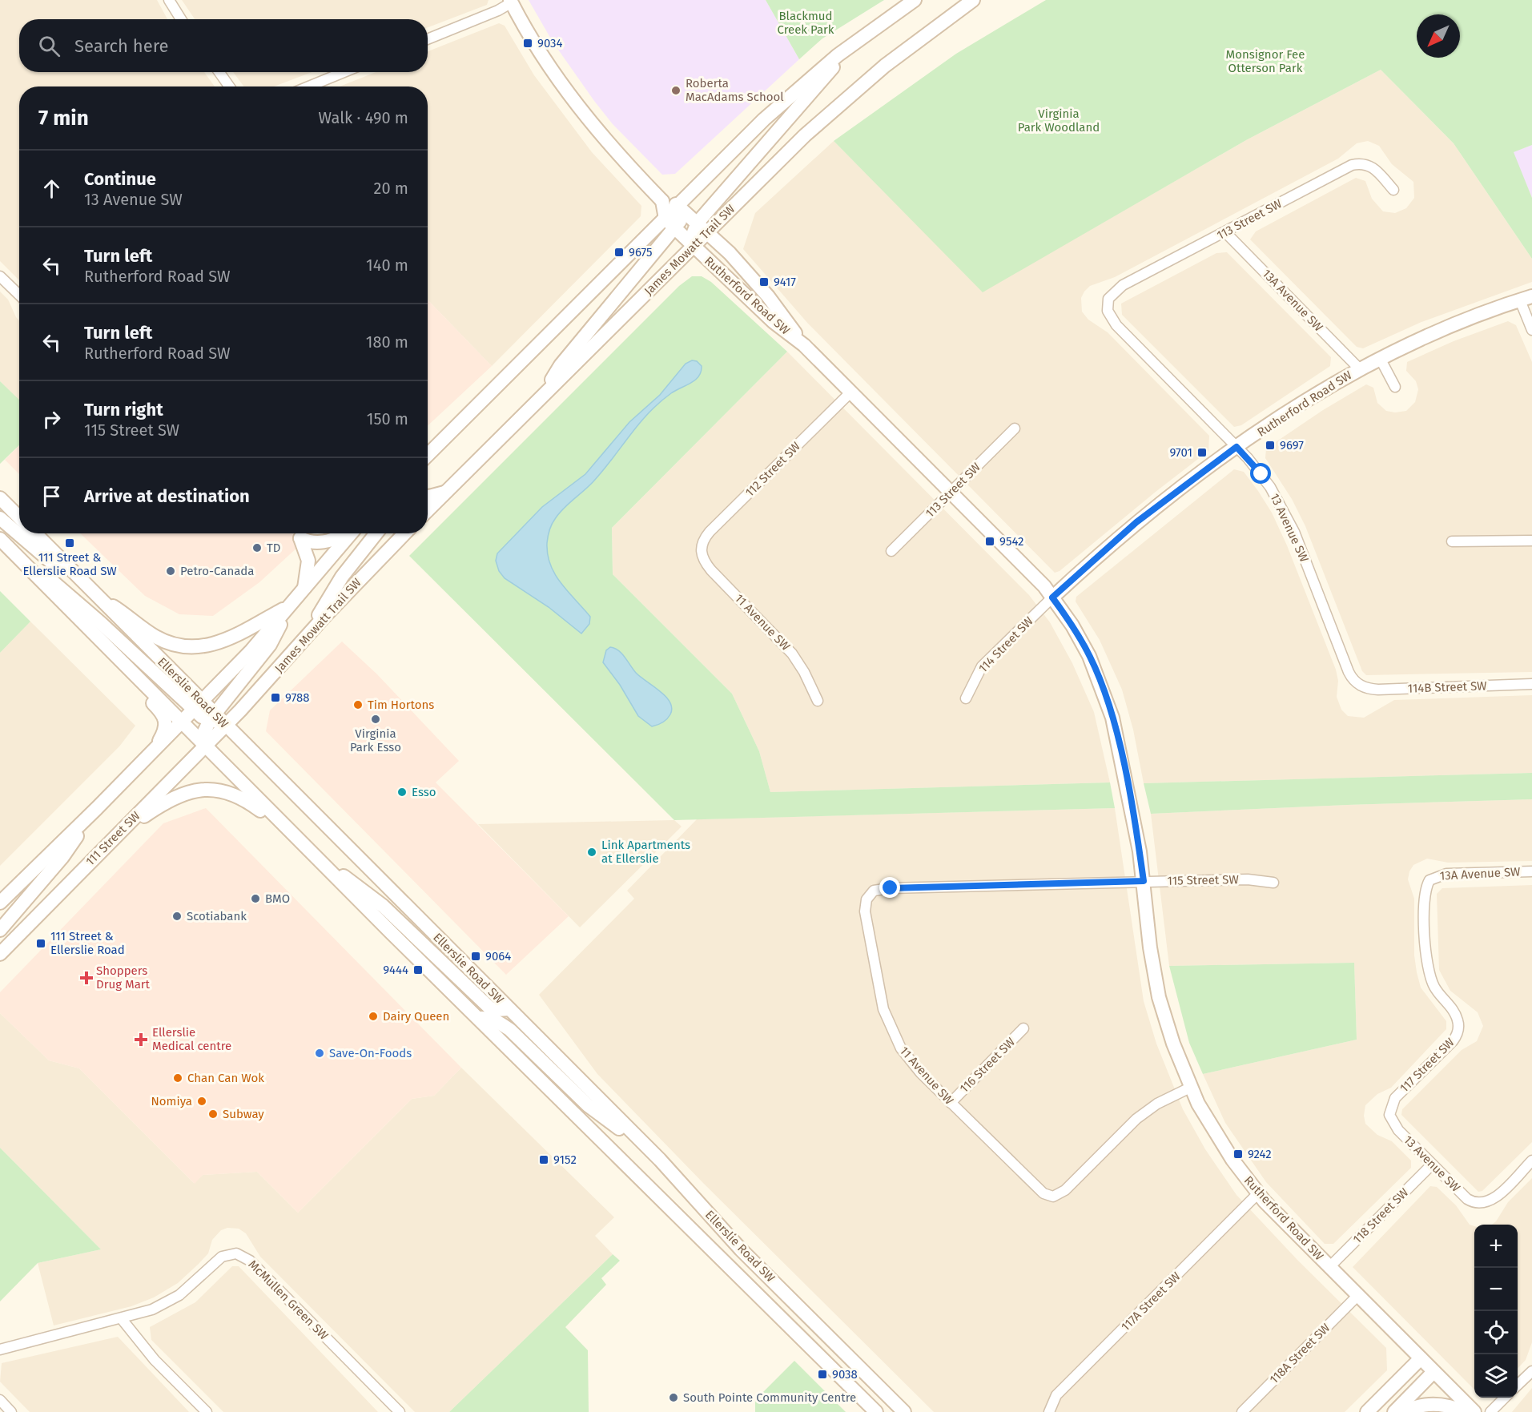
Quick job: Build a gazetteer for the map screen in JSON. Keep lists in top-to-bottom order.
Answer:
{
  "streets": {
    "main road": [
      "James Mowatt Trail SW",
      "Rutherford Road SW",
      "Ellerslie Road SW",
      "111 Street SW"
    ],
    "street": [
      "113 Street SW",
      "13A Avenue SW",
      "112 Street SW",
      "13 Avenue SW",
      "11 Avenue SW",
      "114 Street SW",
      "114B Street SW",
      "115 Street SW",
      "116 Street SW",
      "117 Street SW",
      "118 Street SW",
      "McMullen Green SW",
      "117A Street SW",
      "118A Street SW"
    ]
  },
  "crossings": [
    ["113 Street SW", "Rutherford Road SW"],
    ["113 Street SW", "13A Avenue SW"],
    ["113 Street SW", "13 Avenue SW"],
    ["James Mowatt Trail SW", "Rutherford Road SW"],
    ["James Mowatt Trail SW", "Ellerslie Road SW"],
    ["James Mowatt Trail SW", "111 Street SW"],
    ["Rutherford Road SW", "13A Avenue SW"],
    ["Rutherford Road SW", "112 Street SW"],
    ["Rutherford Road SW", "13 Avenue SW"],
    ["Rutherford Road SW", "11 Avenue SW"],
    ["Rutherford Road SW", "114 Street SW"],
    ["Rutherford Road SW", "115 Street SW"],
    ["Rutherford Road SW", "118 Street SW"],
    ["Rutherford Road SW", "117A Street SW"],
    ["Rutherford Road SW", "118A Street SW"],
    ["13A Avenue SW", "117 Street SW"],
    ["112 Street SW", "11 Avenue SW"],
    ["13 Avenue SW", "114B Street SW"],
    ["13 Avenue SW", "117 Street SW"],
    ["13 Avenue SW", "118 Street SW"],
    ["11 Avenue SW", "115 Street SW"],
    ["11 Avenue SW", "116 Street SW"],
    ["Ellerslie Road SW", "111 Street SW"]
  ],
  "parks": ["Blackmud Creek Park", "Monsignor Fee Otterson Park", "Virginia Park Woodland"],
  "places": {
    "transit": [
      "9034",
      "9675",
      "9417",
      "9697",
      "9701",
      "9542",
      "111 Street & Ellerslie Road SW",
      "9788",
      "111 Street & Ellerslie Road",
      "9064",
      "9444",
      "9242",
      "9152",
      "9038"
    ],
    "other": [
      "Roberta MacAdams School",
      "TD",
      "Petro-Canada",
      "Tim Hortons",
      "Virginia Park Esso",
      "Esso",
      "Link Apartments at Ellerslie",
      "BMO",
      "Scotiabank",
      "Dairy Queen",
      "Save-On-Foods",
      "Chan Can Wok",
      "Nomiya",
      "Subway",
      "South Pointe Community Centre"
    ],
    "health": ["Shoppers Drug Mart", "Ellerslie Medical centre"]
  },
  "north": "bottom left",
  "page": {
    "search": "Search here",
    "heading": ["7 min", "Walk · 490 m"],
    "list": [
      ["Continue", "13 Avenue SW", "20 m"],
      ["Turn left", "Rutherford Road SW", "140 m"],
      ["Turn left", "Rutherford Road SW", "180 m"],
      ["Turn right", "115 Street SW", "150 m"],
      "Arrive at destination"
    ],
    "map_buttons": ["+", "−"]
  }
}
